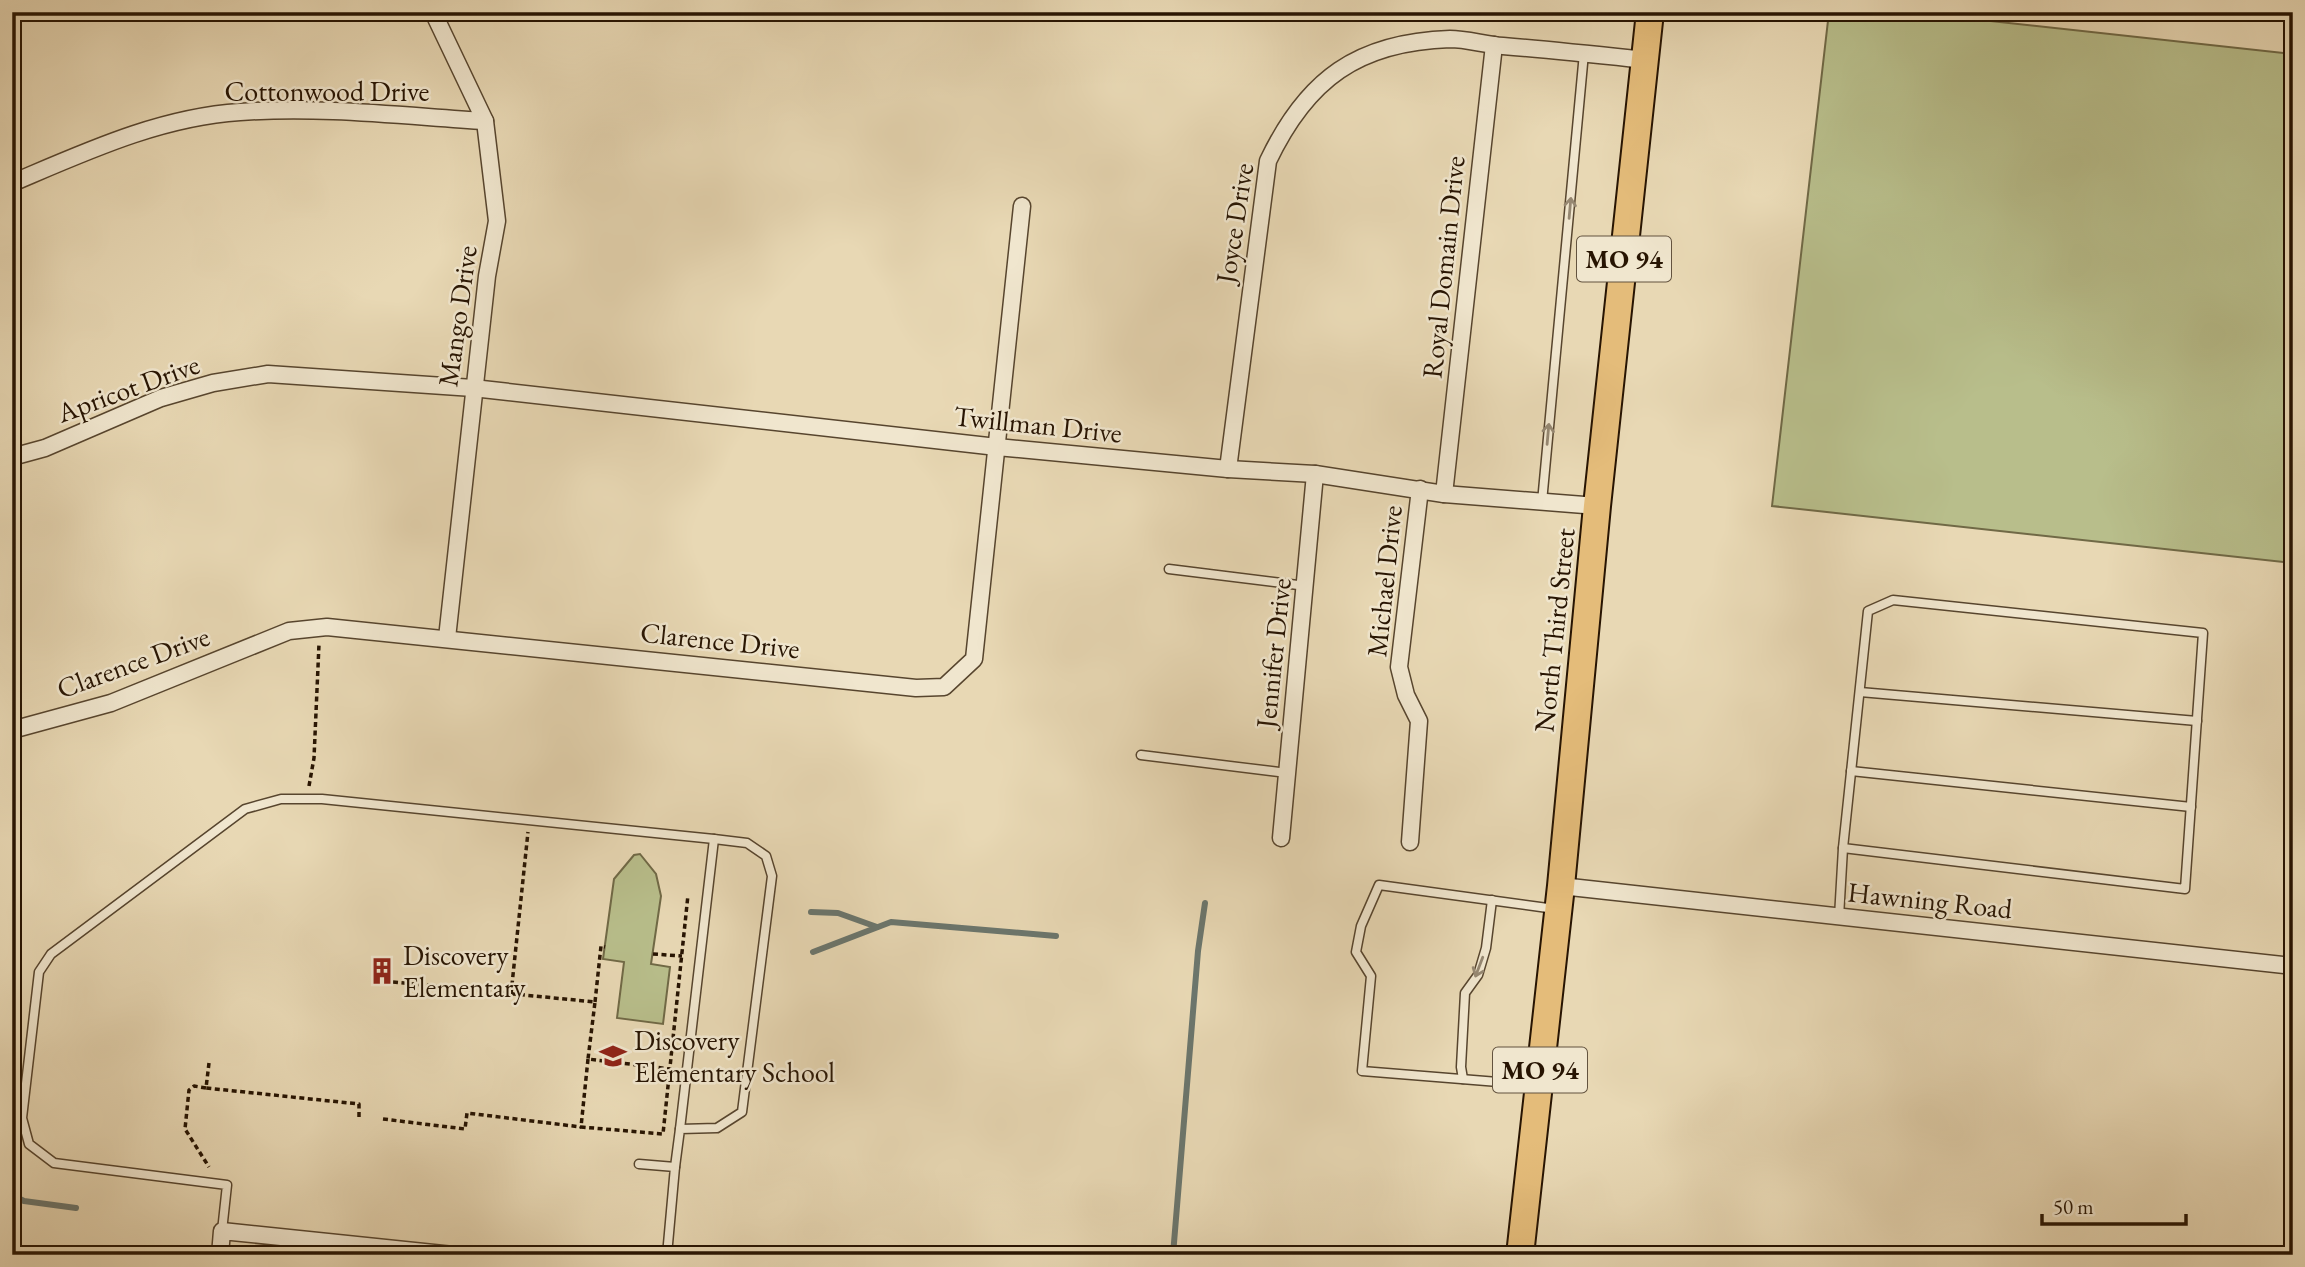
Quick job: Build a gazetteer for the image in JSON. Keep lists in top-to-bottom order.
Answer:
{
  "streets": {
    "main road": ["MO 94", "North Third Street"],
    "street": [
      "Cottonwood Drive",
      "Joyce Drive",
      "Royal Domain Drive",
      "Mango Drive",
      "Apricot Drive",
      "Twillman Drive",
      "Michael Drive",
      "Clarence Drive",
      "Jennifer Drive",
      "Hawning Road"
    ]
  },
  "crossings": [
    ["Cottonwood Drive", "Mango Drive"],
    ["Joyce Drive", "Royal Domain Drive"],
    ["Joyce Drive", "Twillman Drive"],
    ["Joyce Drive", "North Third Street"],
    ["Royal Domain Drive", "Twillman Drive"],
    ["Mango Drive", "Apricot Drive"],
    ["Mango Drive", "Twillman Drive"],
    ["Mango Drive", "Clarence Drive"],
    ["Apricot Drive", "Twillman Drive"],
    ["Twillman Drive", "Michael Drive"],
    ["Twillman Drive", "North Third Street"],
    ["Twillman Drive", "Clarence Drive"],
    ["Twillman Drive", "Jennifer Drive"],
    ["North Third Street", "Hawning Road"]
  ],
  "places": {
    "building": ["Discovery Elementary"],
    "school or university": ["Discovery Elementary School"]
  },
  "scale_bar": "50 m"
}
